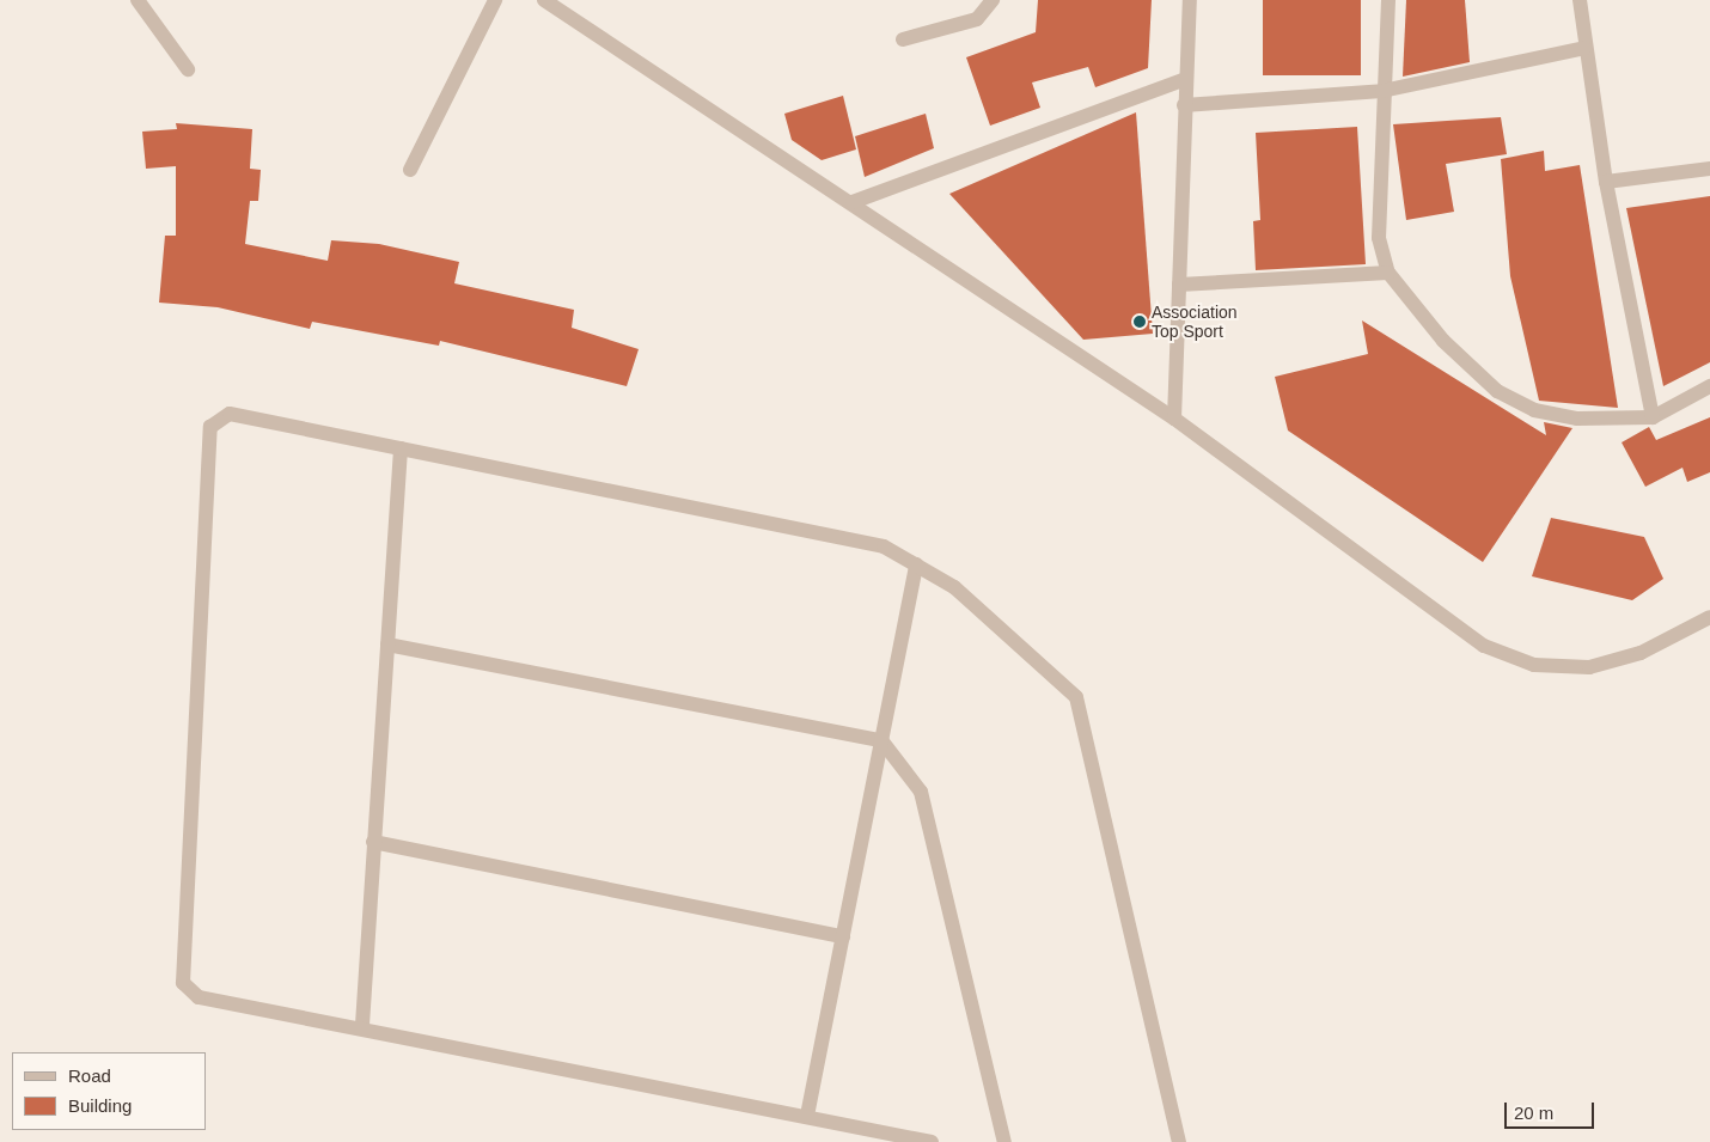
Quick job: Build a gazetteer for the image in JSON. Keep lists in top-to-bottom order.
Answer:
{
  "places": ["Association Top Sport"],
  "legend": ["Road", "Building"],
  "scale_bar": "20 m"
}
